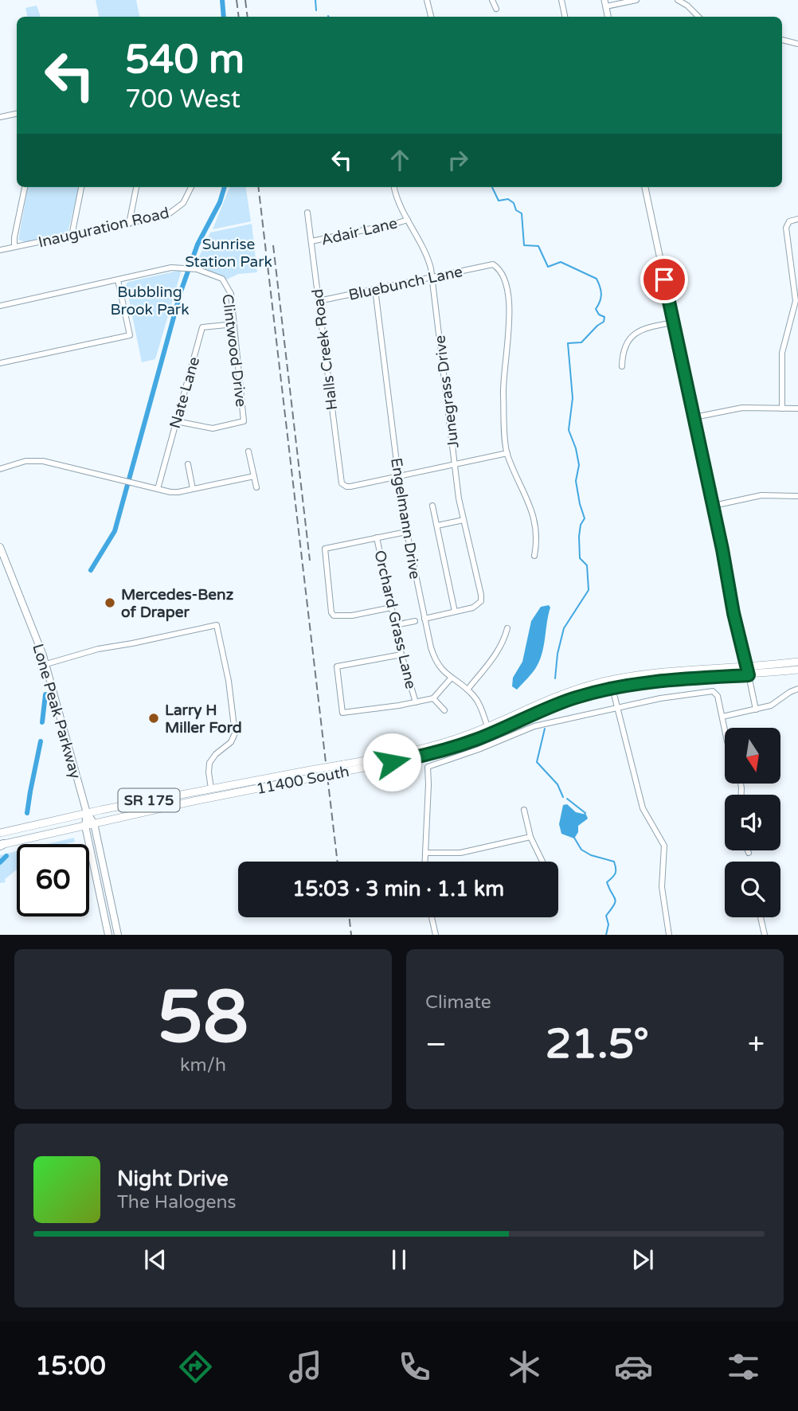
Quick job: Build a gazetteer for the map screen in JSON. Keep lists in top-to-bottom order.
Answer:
{
  "streets": {
    "main road": ["Lone Peak Parkway", "11400 South", "SR 175"],
    "street": [
      "Inauguration Road",
      "Adair Lane",
      "Bluebunch Lane",
      "Halls Creek Road",
      "Clintwood Drive",
      "Junegrass Drive",
      "Nate Lane",
      "Engelmann Drive",
      "Orchard Grass Lane"
    ]
  },
  "crossings": [
    ["Adair Lane", "Halls Creek Road"],
    ["Adair Lane", "Junegrass Drive"],
    ["Bluebunch Lane", "Halls Creek Road"],
    ["Bluebunch Lane", "Junegrass Drive"],
    ["Bluebunch Lane", "Engelmann Drive"],
    ["Halls Creek Road", "Engelmann Drive"],
    ["Clintwood Drive", "Nate Lane"],
    ["Engelmann Drive", "11400 South"],
    ["Lone Peak Parkway", "11400 South"]
  ],
  "parks": ["Sunrise Station Park", "Bubbling Brook Park"],
  "places": ["Mercedes-Benz of Draper", "Larry H Miller Ford"],
  "north": "bottom",
  "page": {
    "turn": ["540 m", "700 West"],
    "limit": "60",
    "trip": "15:03 · 3 min · 1.1 km",
    "tile": [
      ["58", "km/h"],
      "Climate"
    ],
    "heat": ["−", "21.5°", "+"],
    "song": ["Night Drive", "The Halogens"],
    "tabs": "15:00"
  }
}
